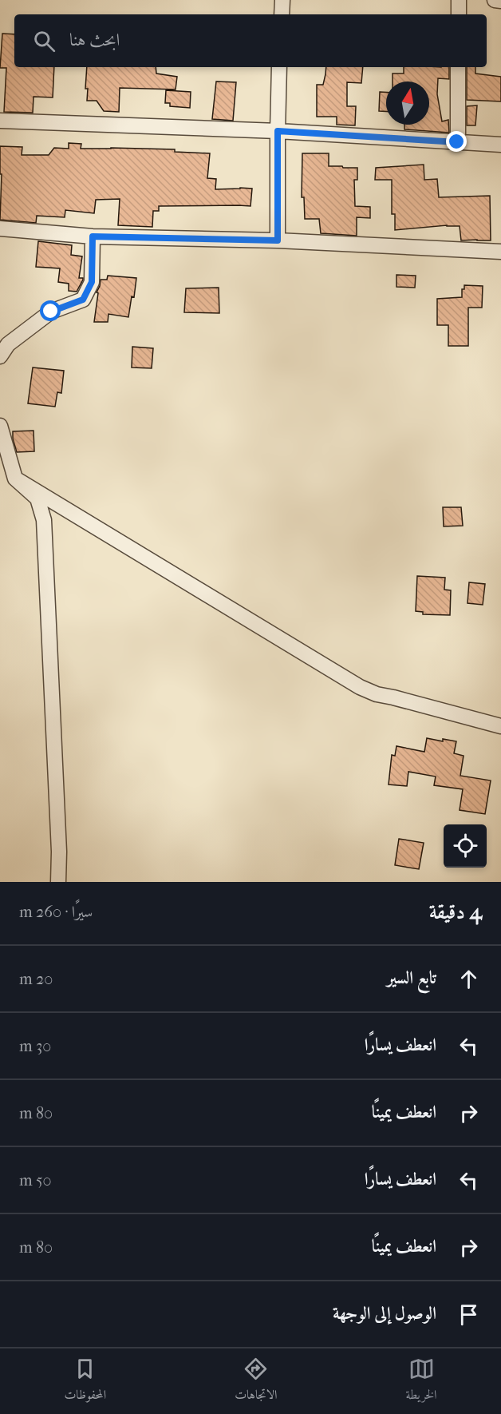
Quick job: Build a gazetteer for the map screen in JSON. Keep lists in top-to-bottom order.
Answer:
{
  "north": "top",
  "page": {
    "search": "ابحث هنا",
    "heading": ["4 دقيقة", "سيرًا · 260 m"],
    "list": [
      ["تابع السير", "20 m"],
      ["انعطف يسارًا", "30 m"],
      ["انعطف يمينًا", "80 m"],
      ["انعطف يسارًا", "50 m"],
      ["انعطف يمينًا", "80 m"],
      "الوصول إلى الوجهة"
    ],
    "nav": ["الخريطة", "الاتجاهات", "المحفوظات"]
  }
}
